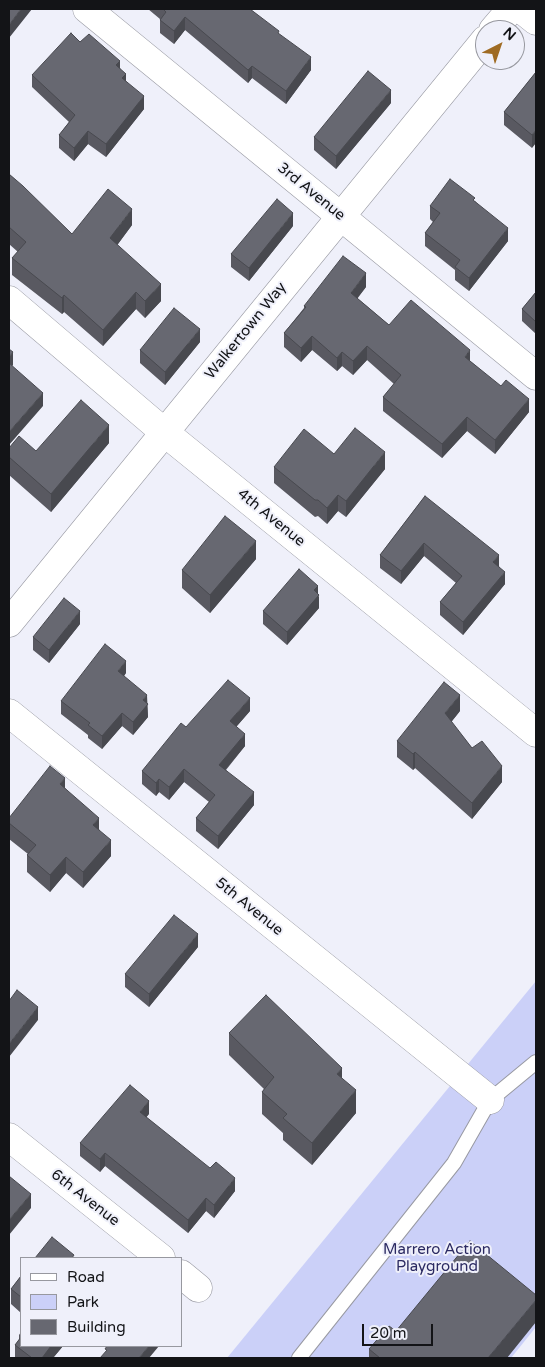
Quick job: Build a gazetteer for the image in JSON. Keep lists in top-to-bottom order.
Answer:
{
  "streets": {
    "street": [
      "3rd Avenue",
      "Walkertown Way",
      "4th Avenue",
      "5th Avenue",
      "6th Avenue"
    ]
  },
  "crossings": [
    ["3rd Avenue", "Walkertown Way"],
    ["Walkertown Way", "4th Avenue"]
  ],
  "parks": ["Marrero Action Playground"],
  "legend": ["Road", "Park", "Building"],
  "scale_bar": "20 m",
  "north": "top right"
}
